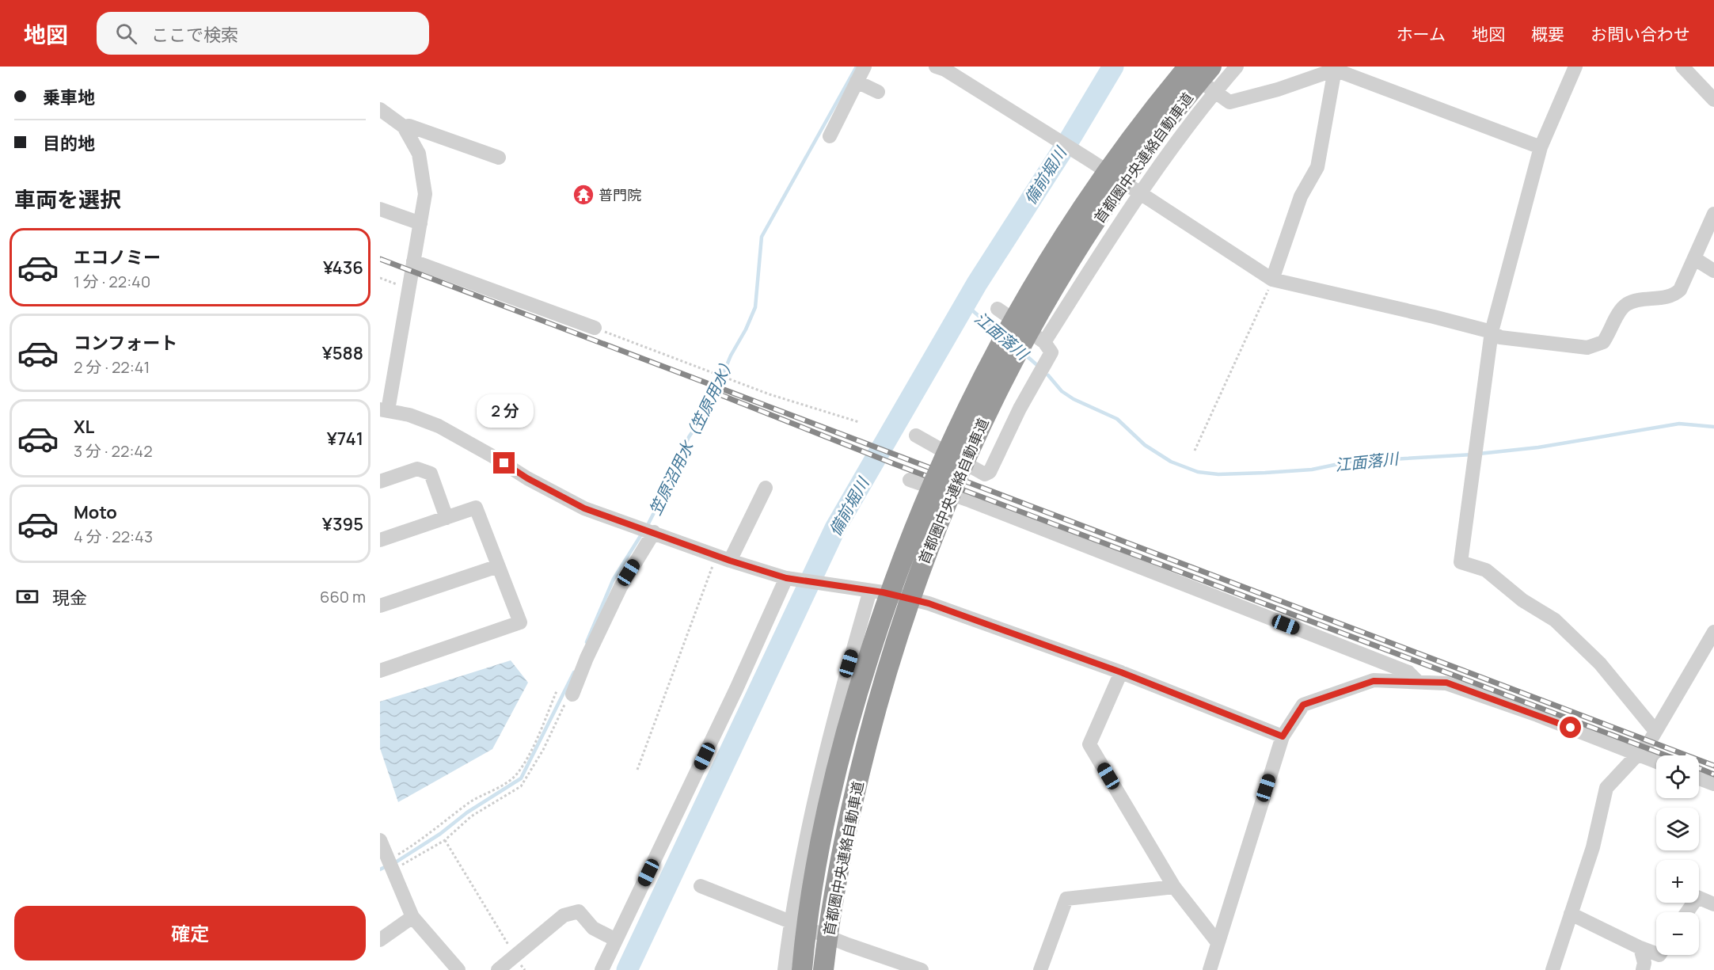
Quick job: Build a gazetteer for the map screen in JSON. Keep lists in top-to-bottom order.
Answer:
{
  "streets": {
    "highway": ["首都圏中央連絡自動車道"]
  },
  "water": ["備前堀川", "江面落川", "笠原沼用水（笠原用水）"],
  "places": {
    "temple": ["普門院"]
  },
  "page": {
    "header": "地図",
    "search": "ここで検索",
    "nav": [
      "ホーム",
      "地図",
      "概要",
      "お問い合わせ"
    ],
    "banner": ["乗車地", "目的地"],
    "heading": "車両を選択",
    "list": [
      {
        "name": "エコノミー",
        "note": "1 分 · 22:40",
        "value": "¥436"
      },
      {
        "name": "コンフォート",
        "note": "2 分 · 22:41",
        "value": "¥588"
      },
      {
        "name": "XL",
        "note": "3 分 · 22:42",
        "value": "¥741"
      },
      {
        "name": "Moto",
        "note": "4 分 · 22:43",
        "value": "¥395"
      }
    ],
    "bubble": "2 分",
    "pay": ["現金", "660 m"],
    "map_buttons": ["+", "−"],
    "buttons": "確定"
  }
}
